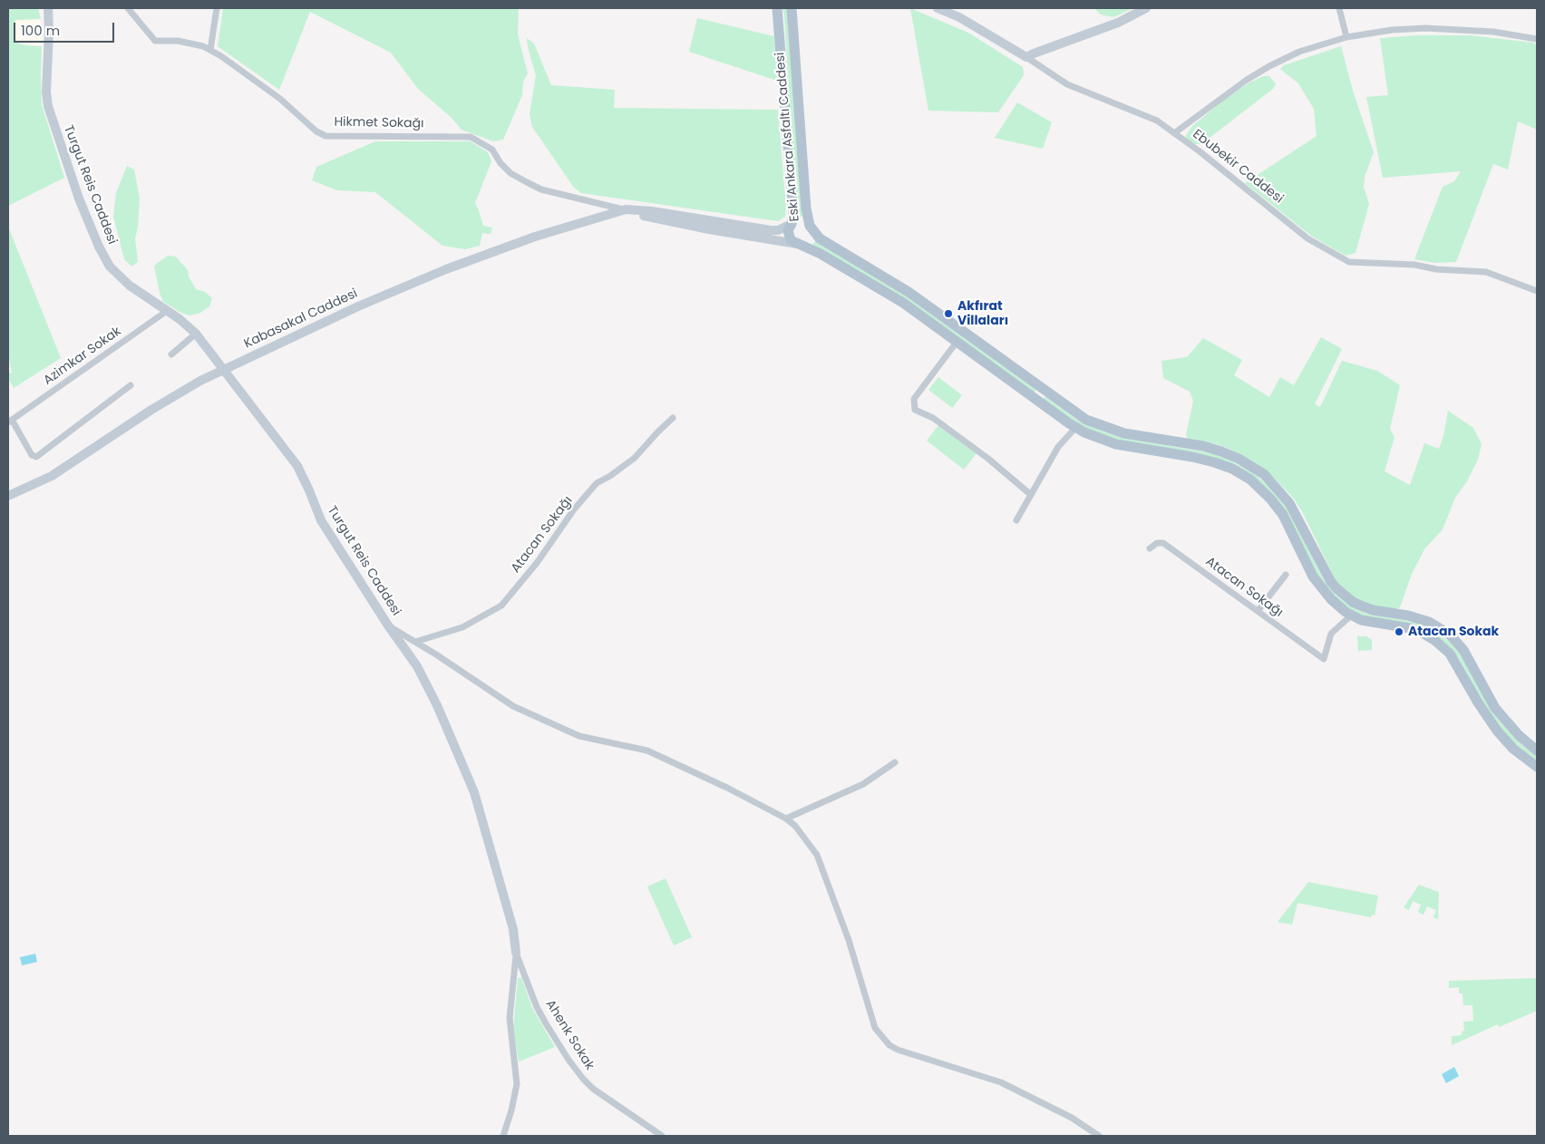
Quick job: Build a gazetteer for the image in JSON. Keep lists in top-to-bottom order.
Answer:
{
  "streets": {
    "main road": ["Eski Ankara Asfaltı Caddesi"],
    "street": [
      "Hikmet Sokağı",
      "Ebubekir Caddesi",
      "Turgut Reis Caddesi",
      "Kabasakal Caddesi",
      "Azimkar Sokak",
      "Atacan Sokağı",
      "Ahenk Sokak"
    ]
  },
  "crossings": [
    ["Hikmet Sokağı", "Eski Ankara Asfaltı Caddesi"],
    ["Hikmet Sokağı", "Kabasakal Caddesi"],
    ["Turgut Reis Caddesi", "Kabasakal Caddesi"],
    ["Turgut Reis Caddesi", "Azimkar Sokak"],
    ["Turgut Reis Caddesi", "Ahenk Sokak"]
  ],
  "places": ["Akfırat Villaları", "Atacan Sokak"],
  "scale_bar": "100 m"
}
